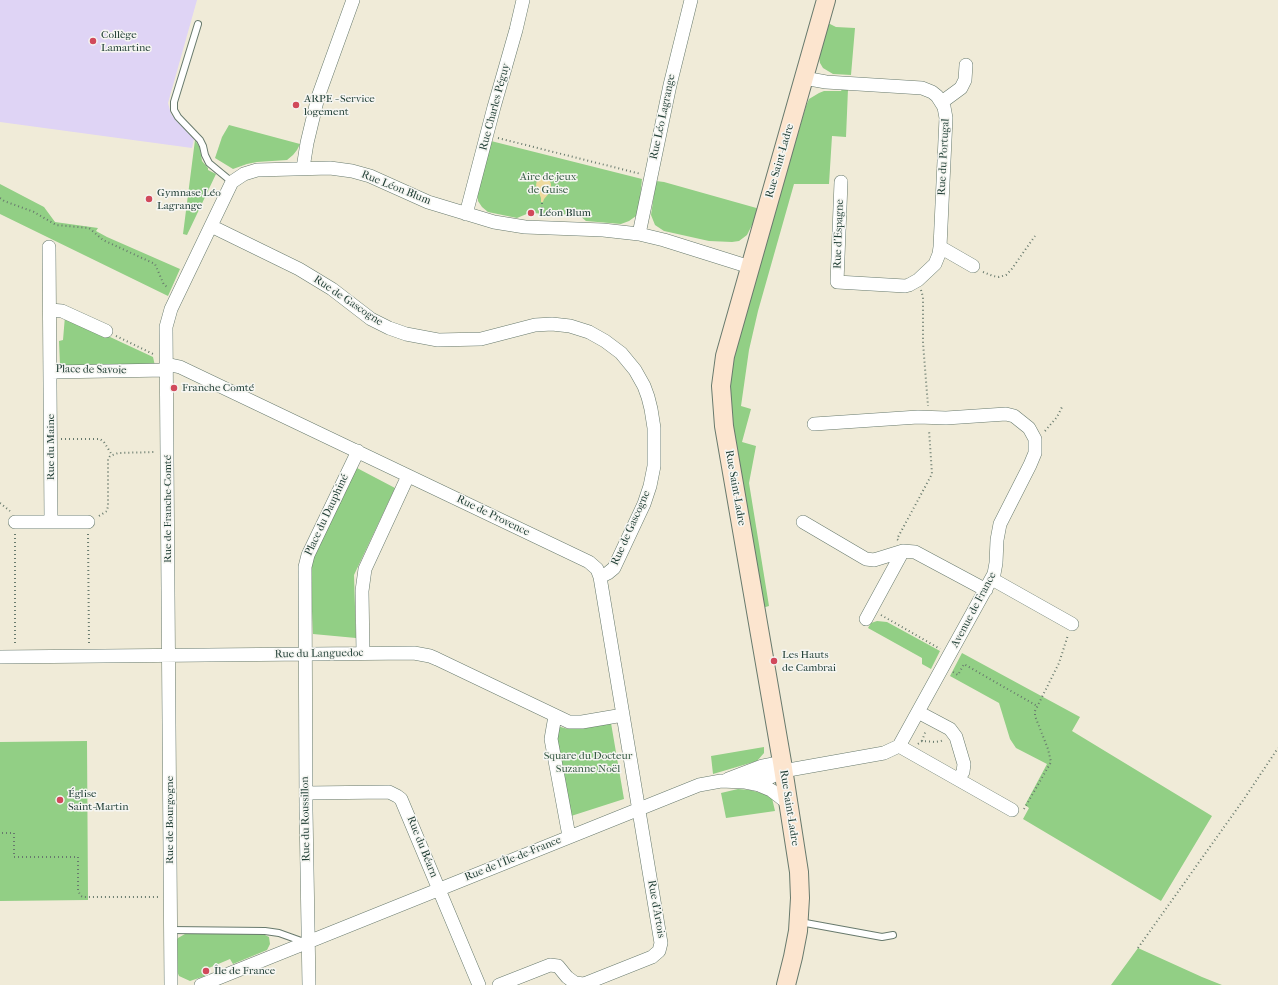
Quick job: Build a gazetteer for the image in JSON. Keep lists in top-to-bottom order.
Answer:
{
  "streets": {
    "street": [
      "Rue Charles Péguy",
      "Rue Léo Lagrange",
      "Rue du Portugal",
      "Rue Saint-Ladre",
      "Rue Léon Blum",
      "Rue d'Espagne",
      "Rue de Gascogne",
      "Place de Savoie",
      "Rue du Maine",
      "Rue de Franche-Comté",
      "Place du Dauphiné",
      "Rue de Provence",
      "Avenue de France",
      "Rue du Languedoc",
      "Rue du Roussillon",
      "Rue de Bourgogne",
      "Rue du Béarn",
      "Rue de l'Île-de-France",
      "Rue d'Artois"
    ]
  },
  "crossings": [
    ["Rue Charles Péguy", "Rue Léon Blum"],
    ["Rue Léo Lagrange", "Rue Léon Blum"],
    ["Rue du Portugal", "Rue Saint-Ladre"],
    ["Rue du Portugal", "Rue d'Espagne"],
    ["Rue Saint-Ladre", "Rue Léon Blum"],
    ["Rue Saint-Ladre", "Rue de l'Île-de-France"],
    ["Rue de Gascogne", "Rue de Provence"],
    ["Place de Savoie", "Rue du Maine"],
    ["Place de Savoie", "Rue de Franche-Comté"],
    ["Place de Savoie", "Rue de Provence"],
    ["Rue de Franche-Comté", "Rue de Provence"],
    ["Rue de Franche-Comté", "Rue du Languedoc"],
    ["Rue de Franche-Comté", "Rue de Bourgogne"],
    ["Place du Dauphiné", "Rue de Provence"],
    ["Place du Dauphiné", "Rue du Languedoc"],
    ["Place du Dauphiné", "Rue du Roussillon"],
    ["Rue de Provence", "Rue du Languedoc"],
    ["Rue de Provence", "Rue de l'Île-de-France"],
    ["Rue de Provence", "Rue d'Artois"],
    ["Rue du Languedoc", "Rue du Roussillon"],
    ["Rue du Languedoc", "Rue de Bourgogne"],
    ["Rue du Roussillon", "Rue du Béarn"],
    ["Rue du Roussillon", "Rue de l'Île-de-France"],
    ["Rue du Béarn", "Rue de l'Île-de-France"],
    ["Rue de l'Île-de-France", "Rue d'Artois"]
  ],
  "parks": ["Aire de jeux de Guise", "Square du Docteur Suzanne Noël"],
  "places": [
    "Collège Lamartine",
    "ARPE - Service logement",
    "Gymnase Léo Lagrange",
    "Léon Blum",
    "Franche Comté",
    "Les Hauts de Cambrai",
    "Église Saint-Martin",
    "Île de France"
  ]
}
